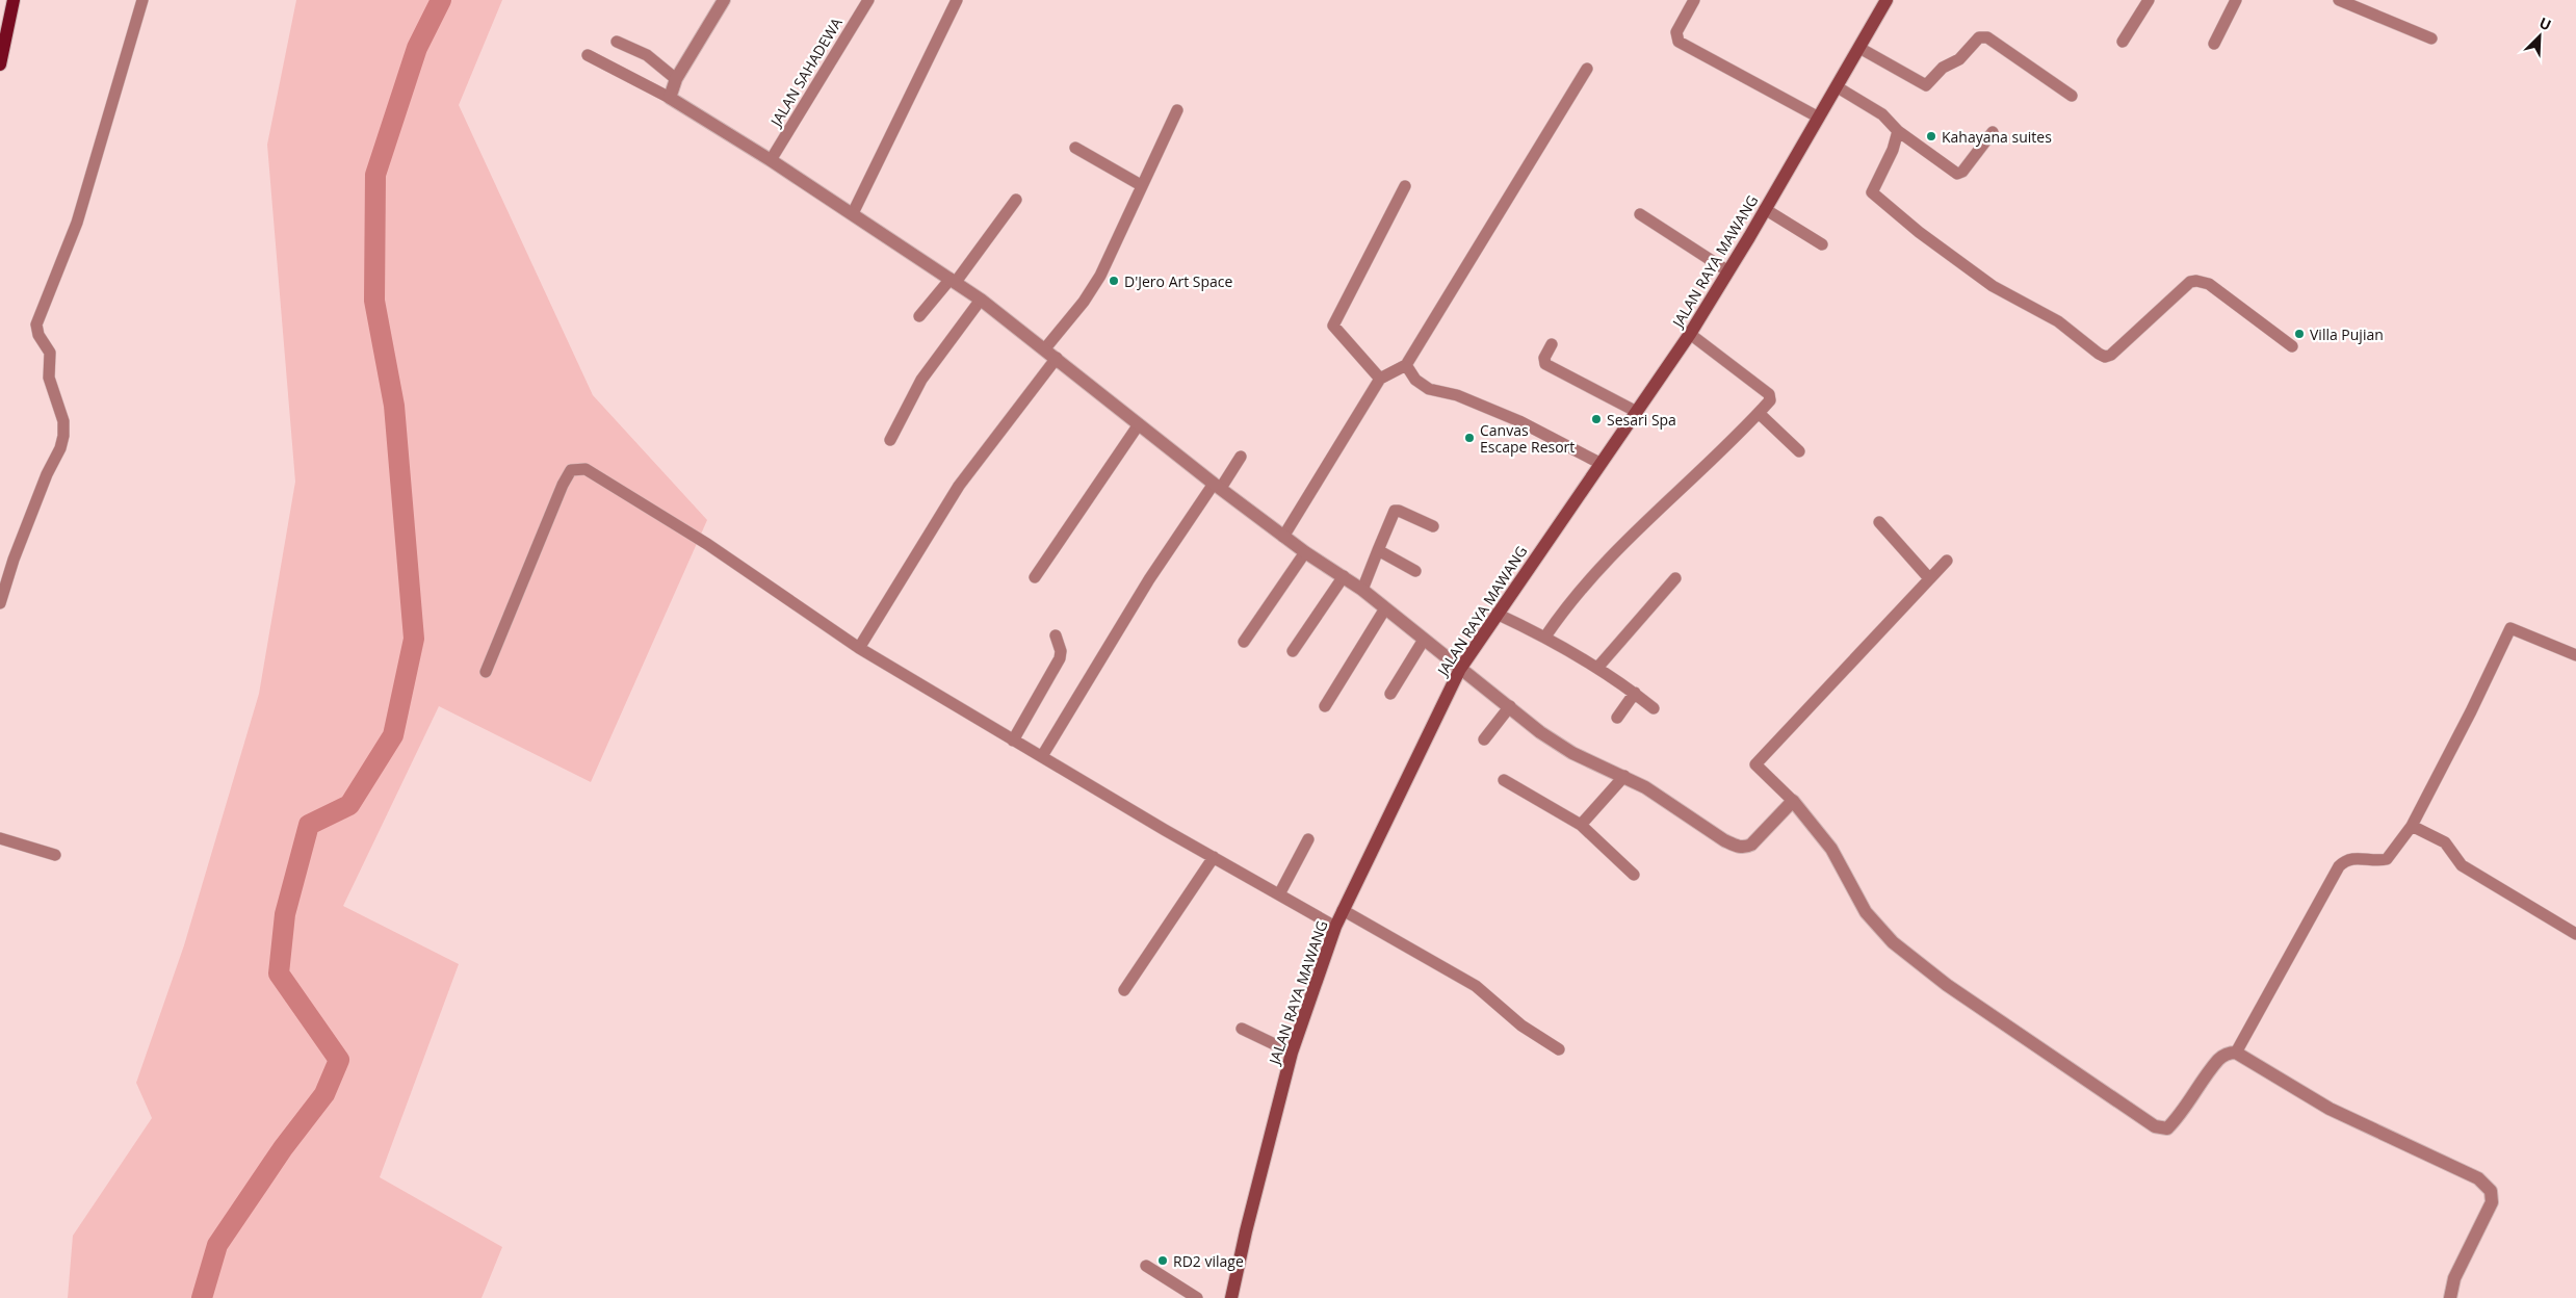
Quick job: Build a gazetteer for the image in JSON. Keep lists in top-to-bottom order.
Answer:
{
  "streets": {
    "main road": ["JALAN RAYA MAWANG"],
    "street": ["JALAN SAHADEWA"]
  },
  "places": [
    "Kahayana suites",
    "D'Jero Art Space",
    "Villa Pujian",
    "Sesari Spa",
    "Canvas Escape Resort",
    "RD2 vilage"
  ],
  "north": "top right"
}
